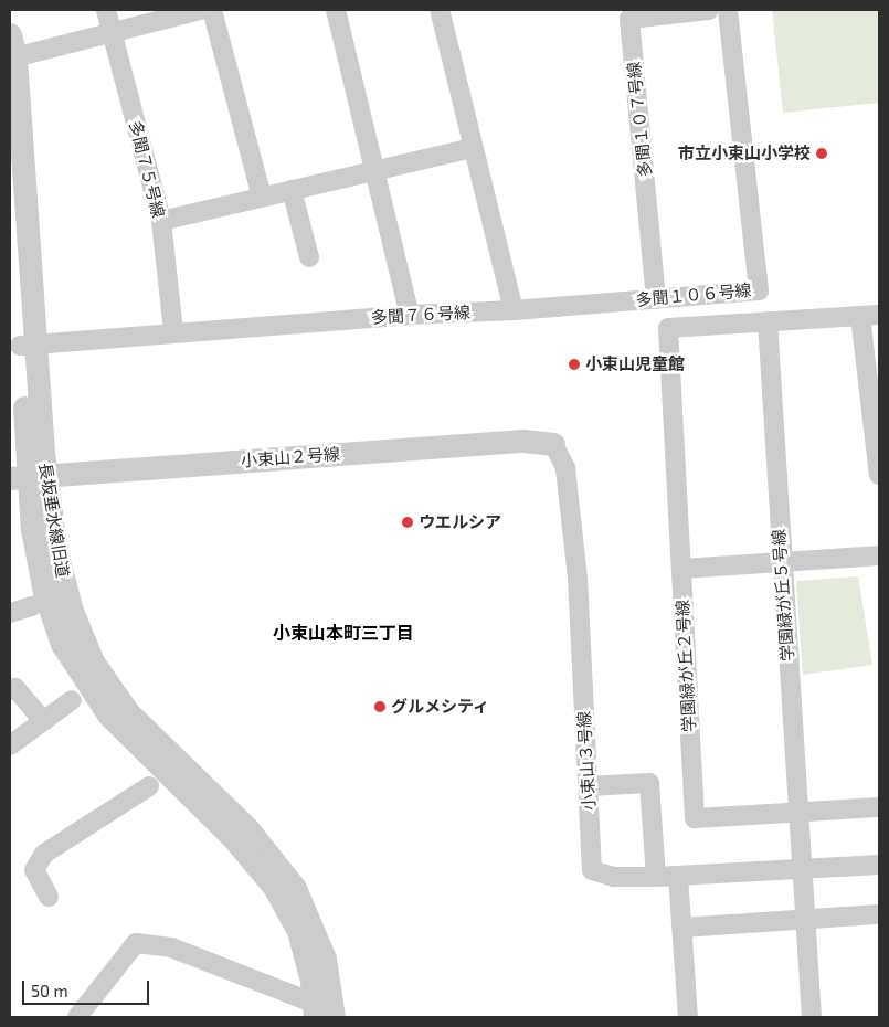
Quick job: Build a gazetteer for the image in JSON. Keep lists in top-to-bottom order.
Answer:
{
  "streets": {
    "street": [
      "多聞１０７号線",
      "多聞７５号線",
      "多聞１０６号線",
      "多聞７６号線",
      "小束山２号線",
      "長坂垂水線旧道",
      "学園緑が丘５号線",
      "学園緑が丘２号線",
      "小束山３号線"
    ]
  },
  "crossings": [
    ["多聞１０７号線", "多聞１０６号線"],
    ["多聞７５号線", "多聞７６号線"],
    ["多聞１０６号線", "多聞７６号線"],
    ["多聞７６号線", "長坂垂水線旧道"],
    ["小束山２号線", "長坂垂水線旧道"],
    ["小束山２号線", "小束山３号線"],
    ["学園緑が丘５号線", "学園緑が丘２号線"],
    ["学園緑が丘５号線", "小束山３号線"]
  ],
  "districts": ["小束山本町三丁目"],
  "places": [
    "市立小束山小学校",
    "小束山児童館",
    "ウエルシア",
    "グルメシティ"
  ],
  "scale_bar": "50 m"
}
